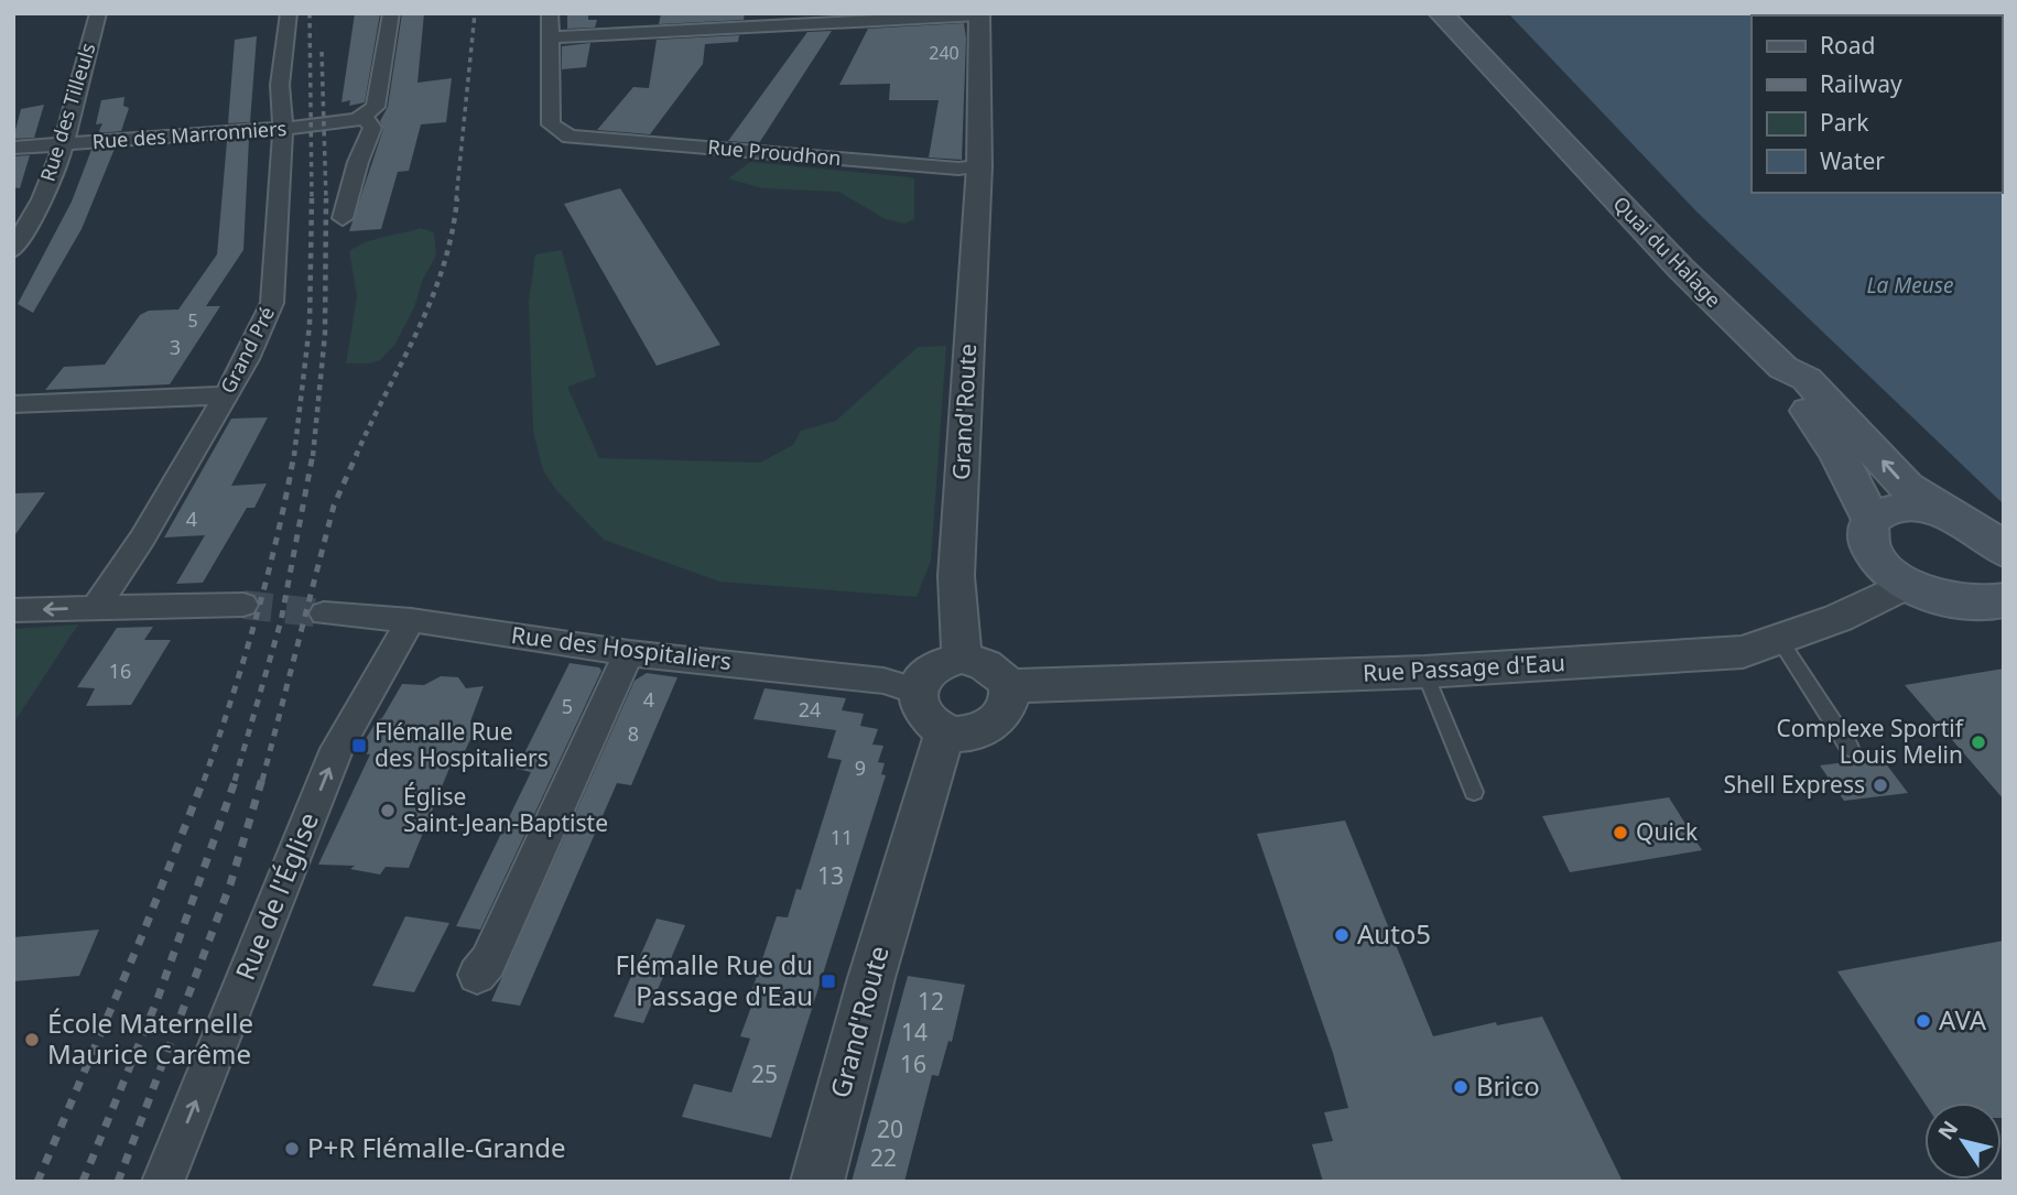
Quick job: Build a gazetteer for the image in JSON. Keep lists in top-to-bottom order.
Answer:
{
  "streets": {
    "main road": ["Quai du Halage"],
    "street": [
      "Rue des Tilleuls",
      "Rue des Marronniers",
      "Rue Proudhon",
      "Grand Pré",
      "Grand'Route",
      "Rue des Hospitaliers",
      "Rue Passage d'Eau",
      "Rue de l'Église"
    ]
  },
  "crossings": [
    ["Rue des Tilleuls", "Rue des Marronniers"],
    ["Rue des Marronniers", "Grand Pré"],
    ["Rue Proudhon", "Grand'Route"],
    ["Quai du Halage", "Rue Passage d'Eau"],
    ["Grand'Route", "Rue des Hospitaliers"],
    ["Grand'Route", "Rue Passage d'Eau"],
    ["Rue des Hospitaliers", "Rue Passage d'Eau"],
    ["Rue des Hospitaliers", "Rue de l'Église"]
  ],
  "water": ["La Meuse"],
  "places": {
    "other": [
      "Complexe Sportif Louis Melin",
      "Shell Express",
      "Église Saint-Jean-Baptiste",
      "Quick",
      "Auto5",
      "AVA",
      "École Maternelle Maurice Carême",
      "Brico",
      "P+R Flémalle-Grande"
    ],
    "transit": ["Flémalle Rue des Hospitaliers", "Flémalle Rue du Passage d'Eau"]
  },
  "house_numbers": [
    "240",
    "5",
    "3",
    "4",
    "16",
    "4",
    "5",
    "24",
    "8",
    "9",
    "11",
    "13",
    "12",
    "14",
    "16",
    "25",
    "20",
    "22"
  ],
  "legend": [
    "Road",
    "Railway",
    "Park",
    "Water"
  ],
  "north": "top left"
}
